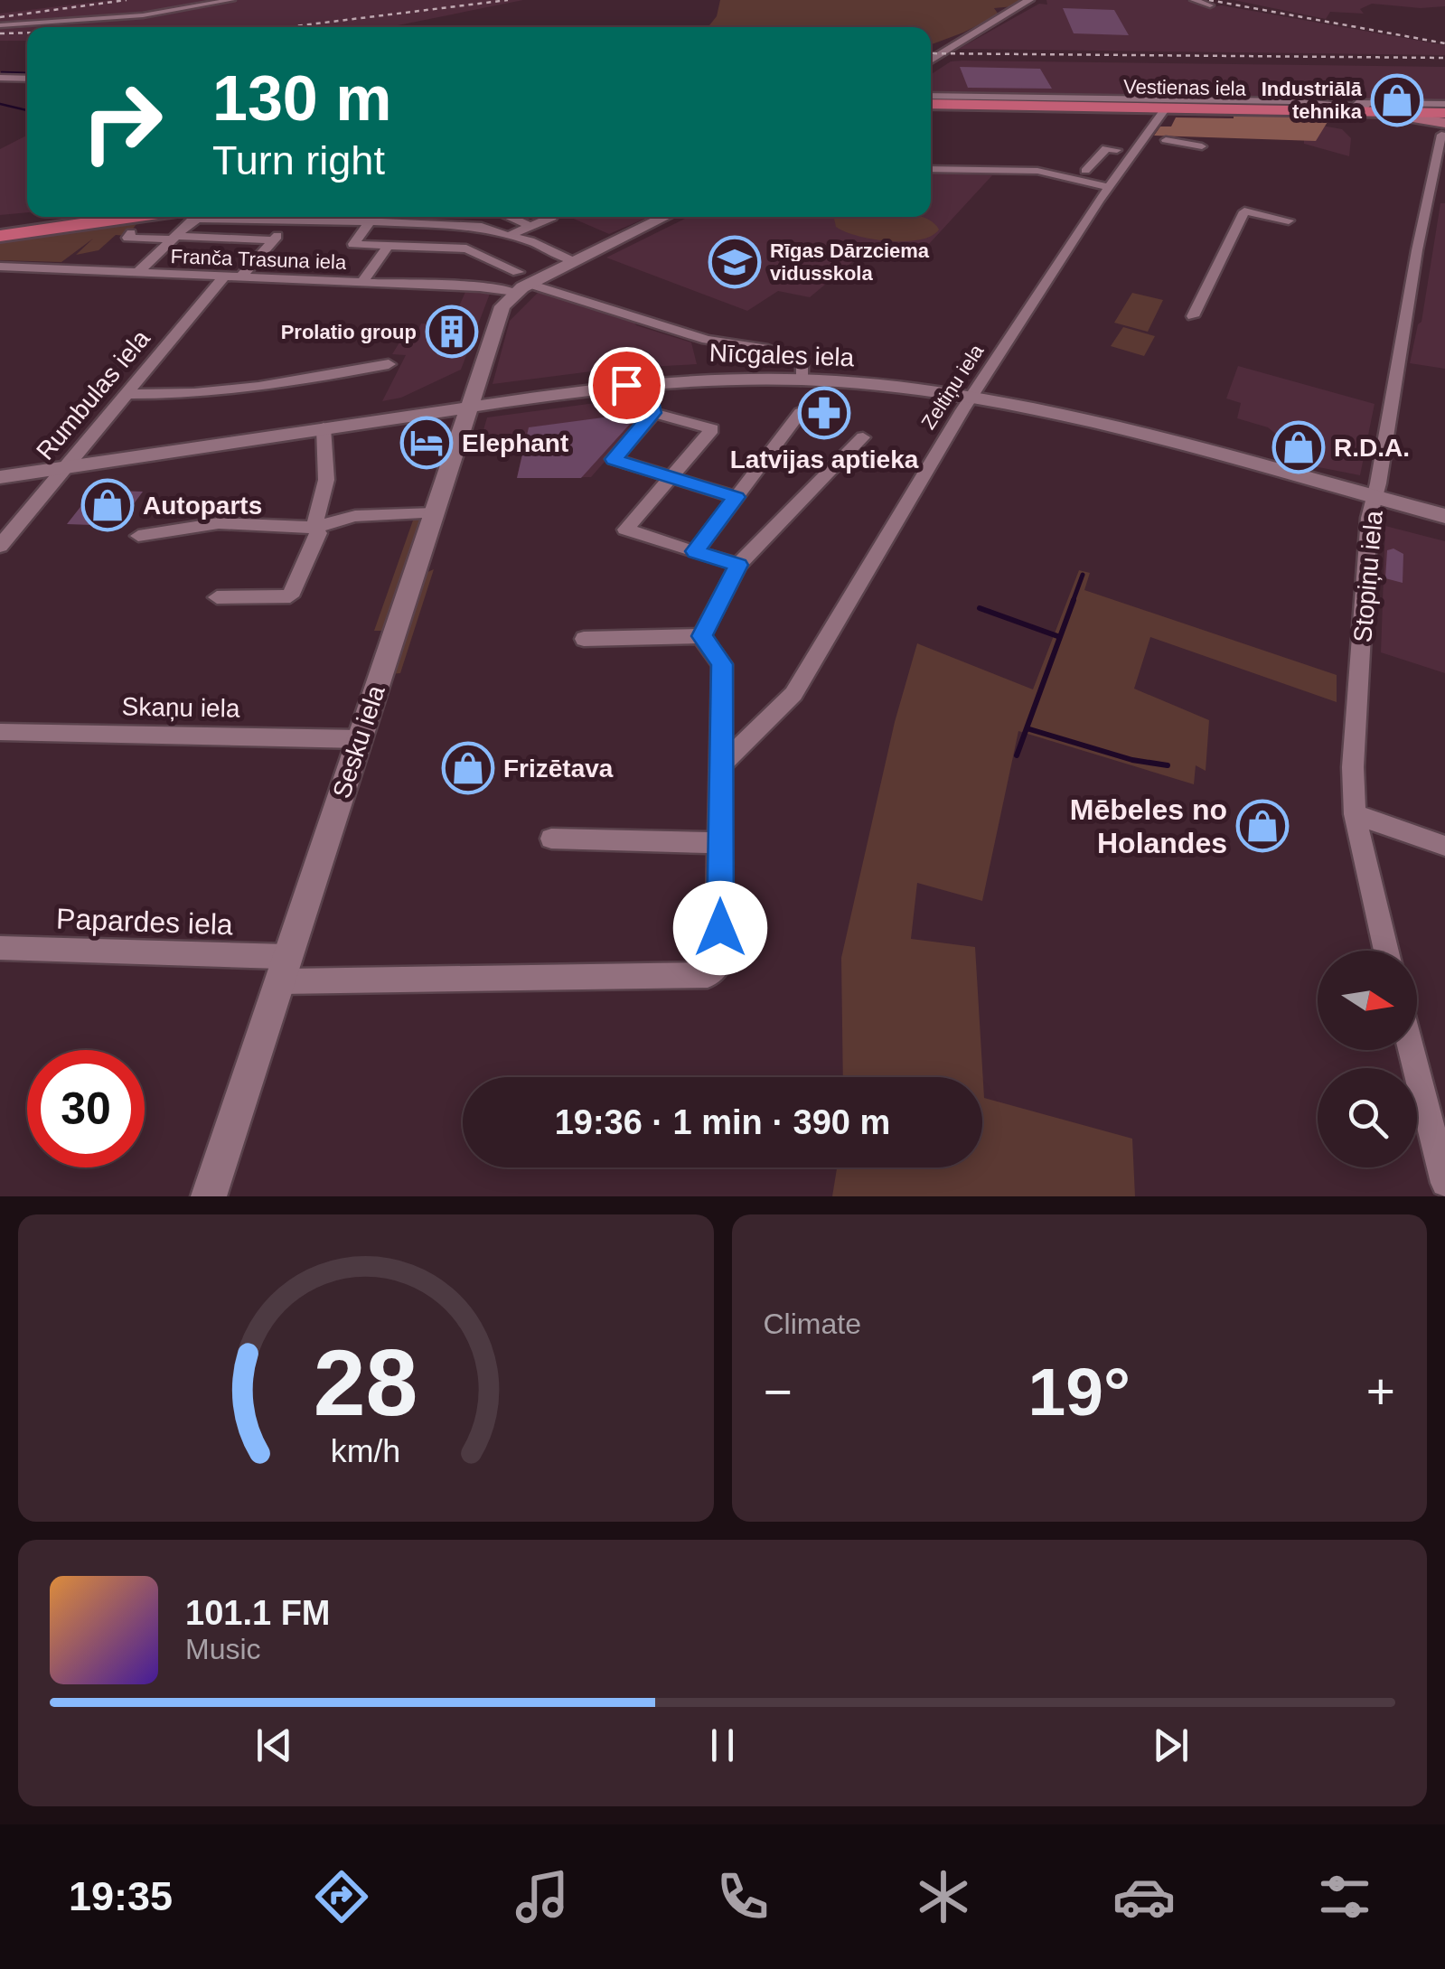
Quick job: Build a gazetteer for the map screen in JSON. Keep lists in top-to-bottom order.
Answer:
{
  "streets": {
    "main road": ["Vestienas iela"],
    "street": [
      "Franča Trasuna iela",
      "Nīcgales iela",
      "Zeltiņu iela",
      "Rumbulas iela",
      "Stopiņu iela",
      "Skaņu iela",
      "Sesku iela",
      "Papardes iela"
    ]
  },
  "crossings": [
    ["Vestienas iela", "Stopiņu iela"],
    ["Franča Trasuna iela", "Rumbulas iela"],
    ["Franča Trasuna iela", "Sesku iela"],
    ["Nīcgales iela", "Zeltiņu iela"],
    ["Nīcgales iela", "Rumbulas iela"],
    ["Nīcgales iela", "Stopiņu iela"],
    ["Nīcgales iela", "Sesku iela"],
    ["Zeltiņu iela", "Papardes iela"],
    ["Skaņu iela", "Sesku iela"],
    ["Sesku iela", "Papardes iela"]
  ],
  "places": {
    "shop": [
      "Industriālā tehnika",
      "R.D.A.",
      "Autoparts",
      "Frizētava",
      "Mēbeles no Holandes"
    ],
    "school or university": ["Rīgas Dārzciema vidusskola"],
    "building": ["Prolatio group"],
    "pharmacy": ["Latvijas aptieka"],
    "hotel": ["Elephant"]
  },
  "north": "right",
  "page": {
    "turn": ["130 m", "Turn right"],
    "limit": "30",
    "trip": "19:36 · 1 min · 390 m",
    "tile": "Climate",
    "heat": ["−", "19°", "+"],
    "song": ["101.1 FM", "Music"],
    "tabs": "19:35",
    "gauge": ["28", "km/h"]
  }
}
